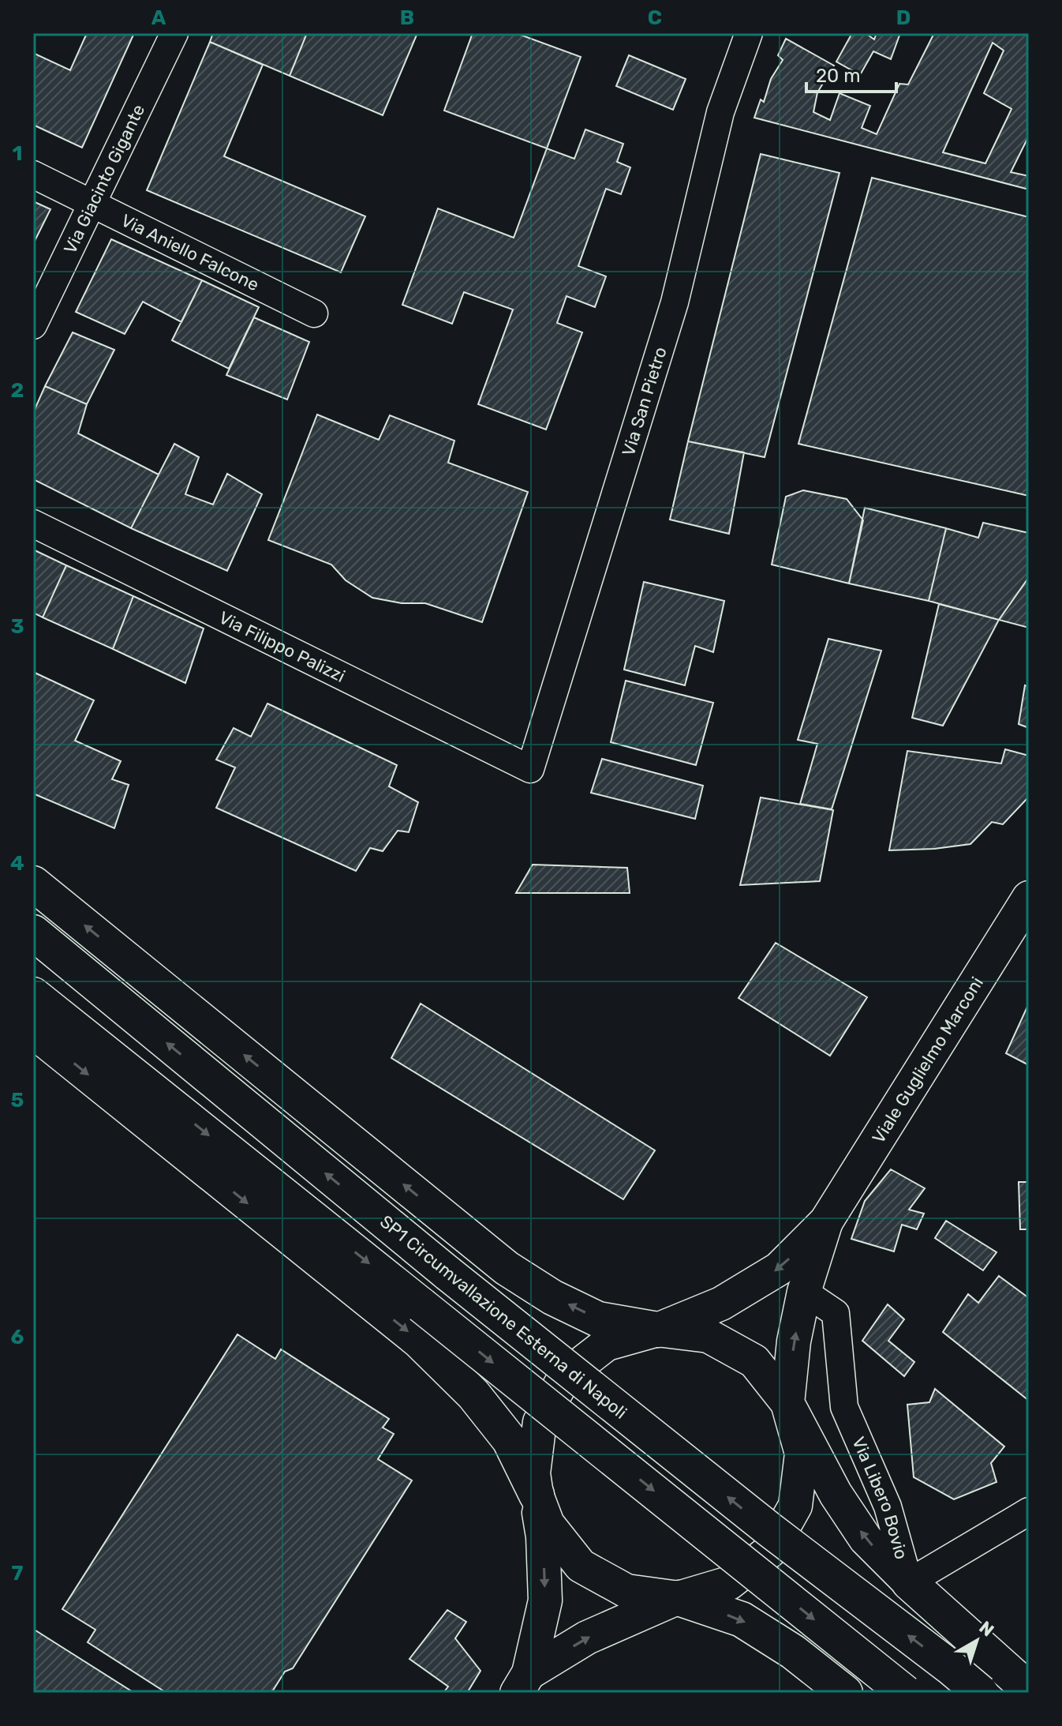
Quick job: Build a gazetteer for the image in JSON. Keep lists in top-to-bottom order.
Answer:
{
  "streets": {
    "highway": ["SP1 Circumvallazione Esterna di Napoli"],
    "street": [
      "Via Giacinto Gigante",
      "Via Aniello Falcone",
      "Via San Pietro",
      "Via Filippo Palizzi",
      "Viale Guglielmo Marconi",
      "Via Libero Bovio"
    ]
  },
  "crossings": [
    ["Via Giacinto Gigante", "Via Aniello Falcone"],
    ["Via San Pietro", "Via Filippo Palizzi"],
    ["Viale Guglielmo Marconi", "Via Libero Bovio"]
  ],
  "scale_bar": "20 m",
  "north": "top right",
  "grid": {
    "columns": [
      "A",
      "B",
      "C",
      "D"
    ],
    "rows": [
      "1",
      "2",
      "3",
      "4",
      "5",
      "6",
      "7"
    ]
  }
}
